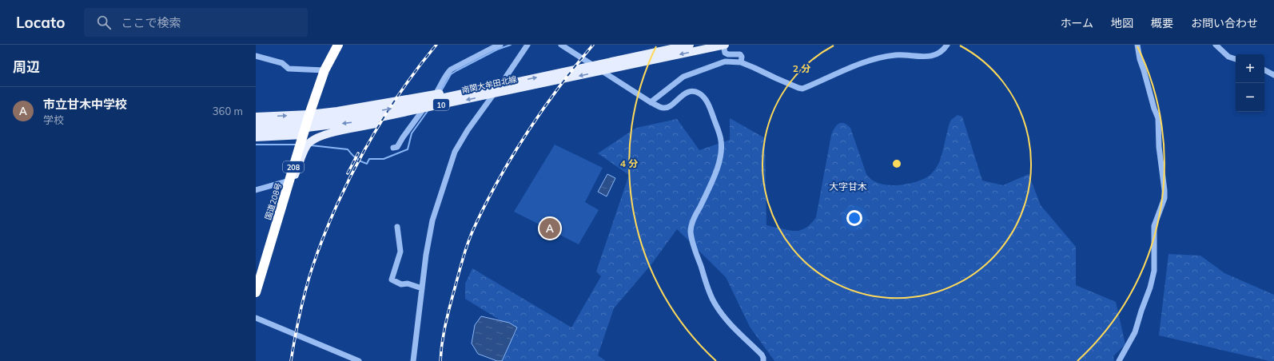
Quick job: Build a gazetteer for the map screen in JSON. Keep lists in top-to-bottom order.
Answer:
{
  "streets": {
    "highway": ["208", "国道208号"],
    "main road": ["南関大牟田北線", "10"]
  },
  "districts": ["大字甘木"],
  "page": {
    "header": "Locato",
    "search": "ここで検索",
    "nav": [
      "ホーム",
      "地図",
      "概要",
      "お問い合わせ"
    ],
    "heading": "周辺",
    "map_buttons": ["+", "−"],
    "list": [
      {
        "mark": "A",
        "name": "市立甘木中学校",
        "note": "学校",
        "value": "360 m"
      }
    ],
    "pins": "A"
  },
  "rings": ["2 分", "4 分"]
}
